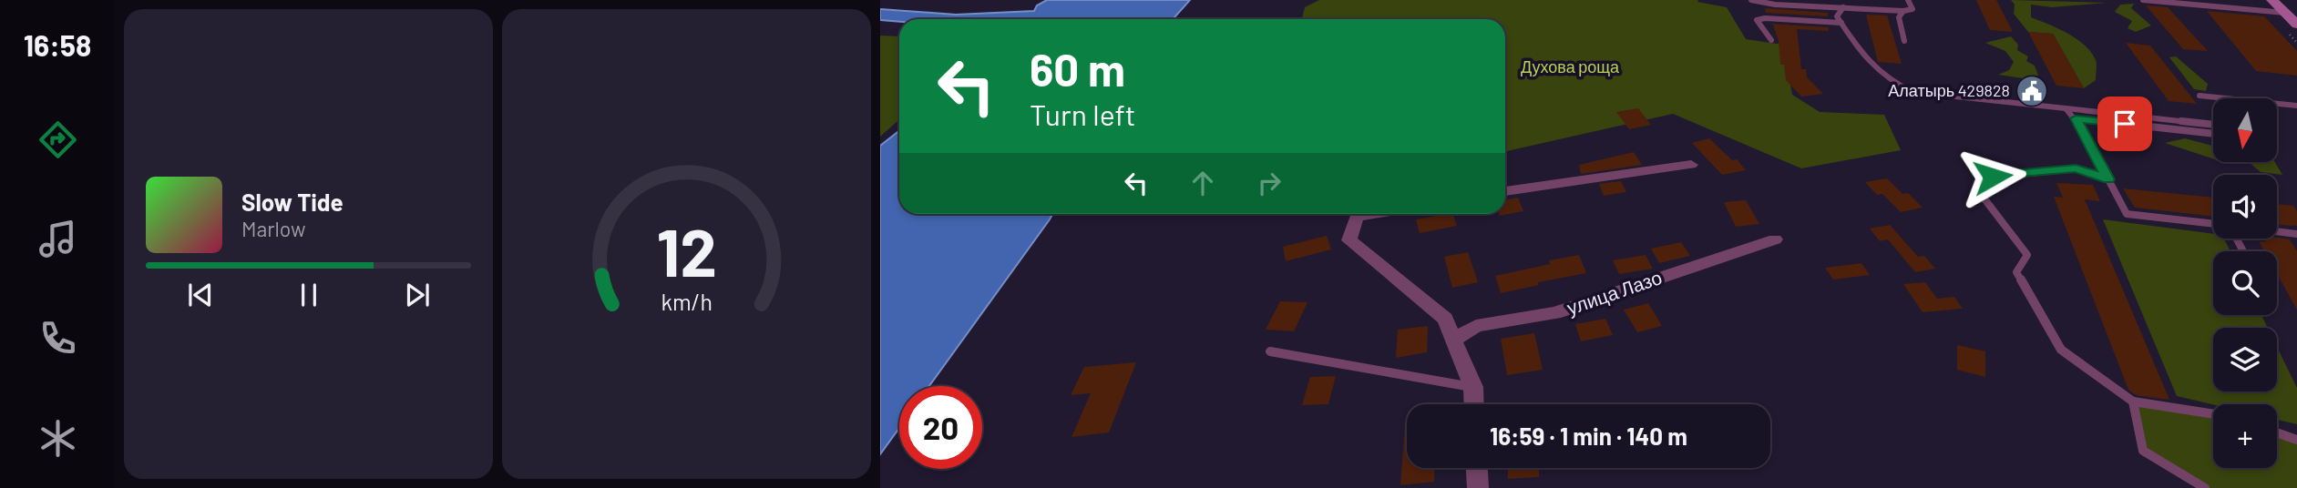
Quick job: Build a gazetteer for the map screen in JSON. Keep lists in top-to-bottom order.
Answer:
{
  "streets": {
    "street": ["улица Лазо"]
  },
  "parks": ["Духова роща"],
  "places": {
    "public building": ["Алатырь 429828"]
  },
  "north": "bottom",
  "page": {
    "tabs": "16:58",
    "turn": ["60 m", "Turn left"],
    "map_buttons": "+",
    "song": ["Slow Tide", "Marlow"],
    "limit": "20",
    "trip": "16:59 · 1 min · 140 m",
    "gauge": ["12", "km/h"]
  }
}
